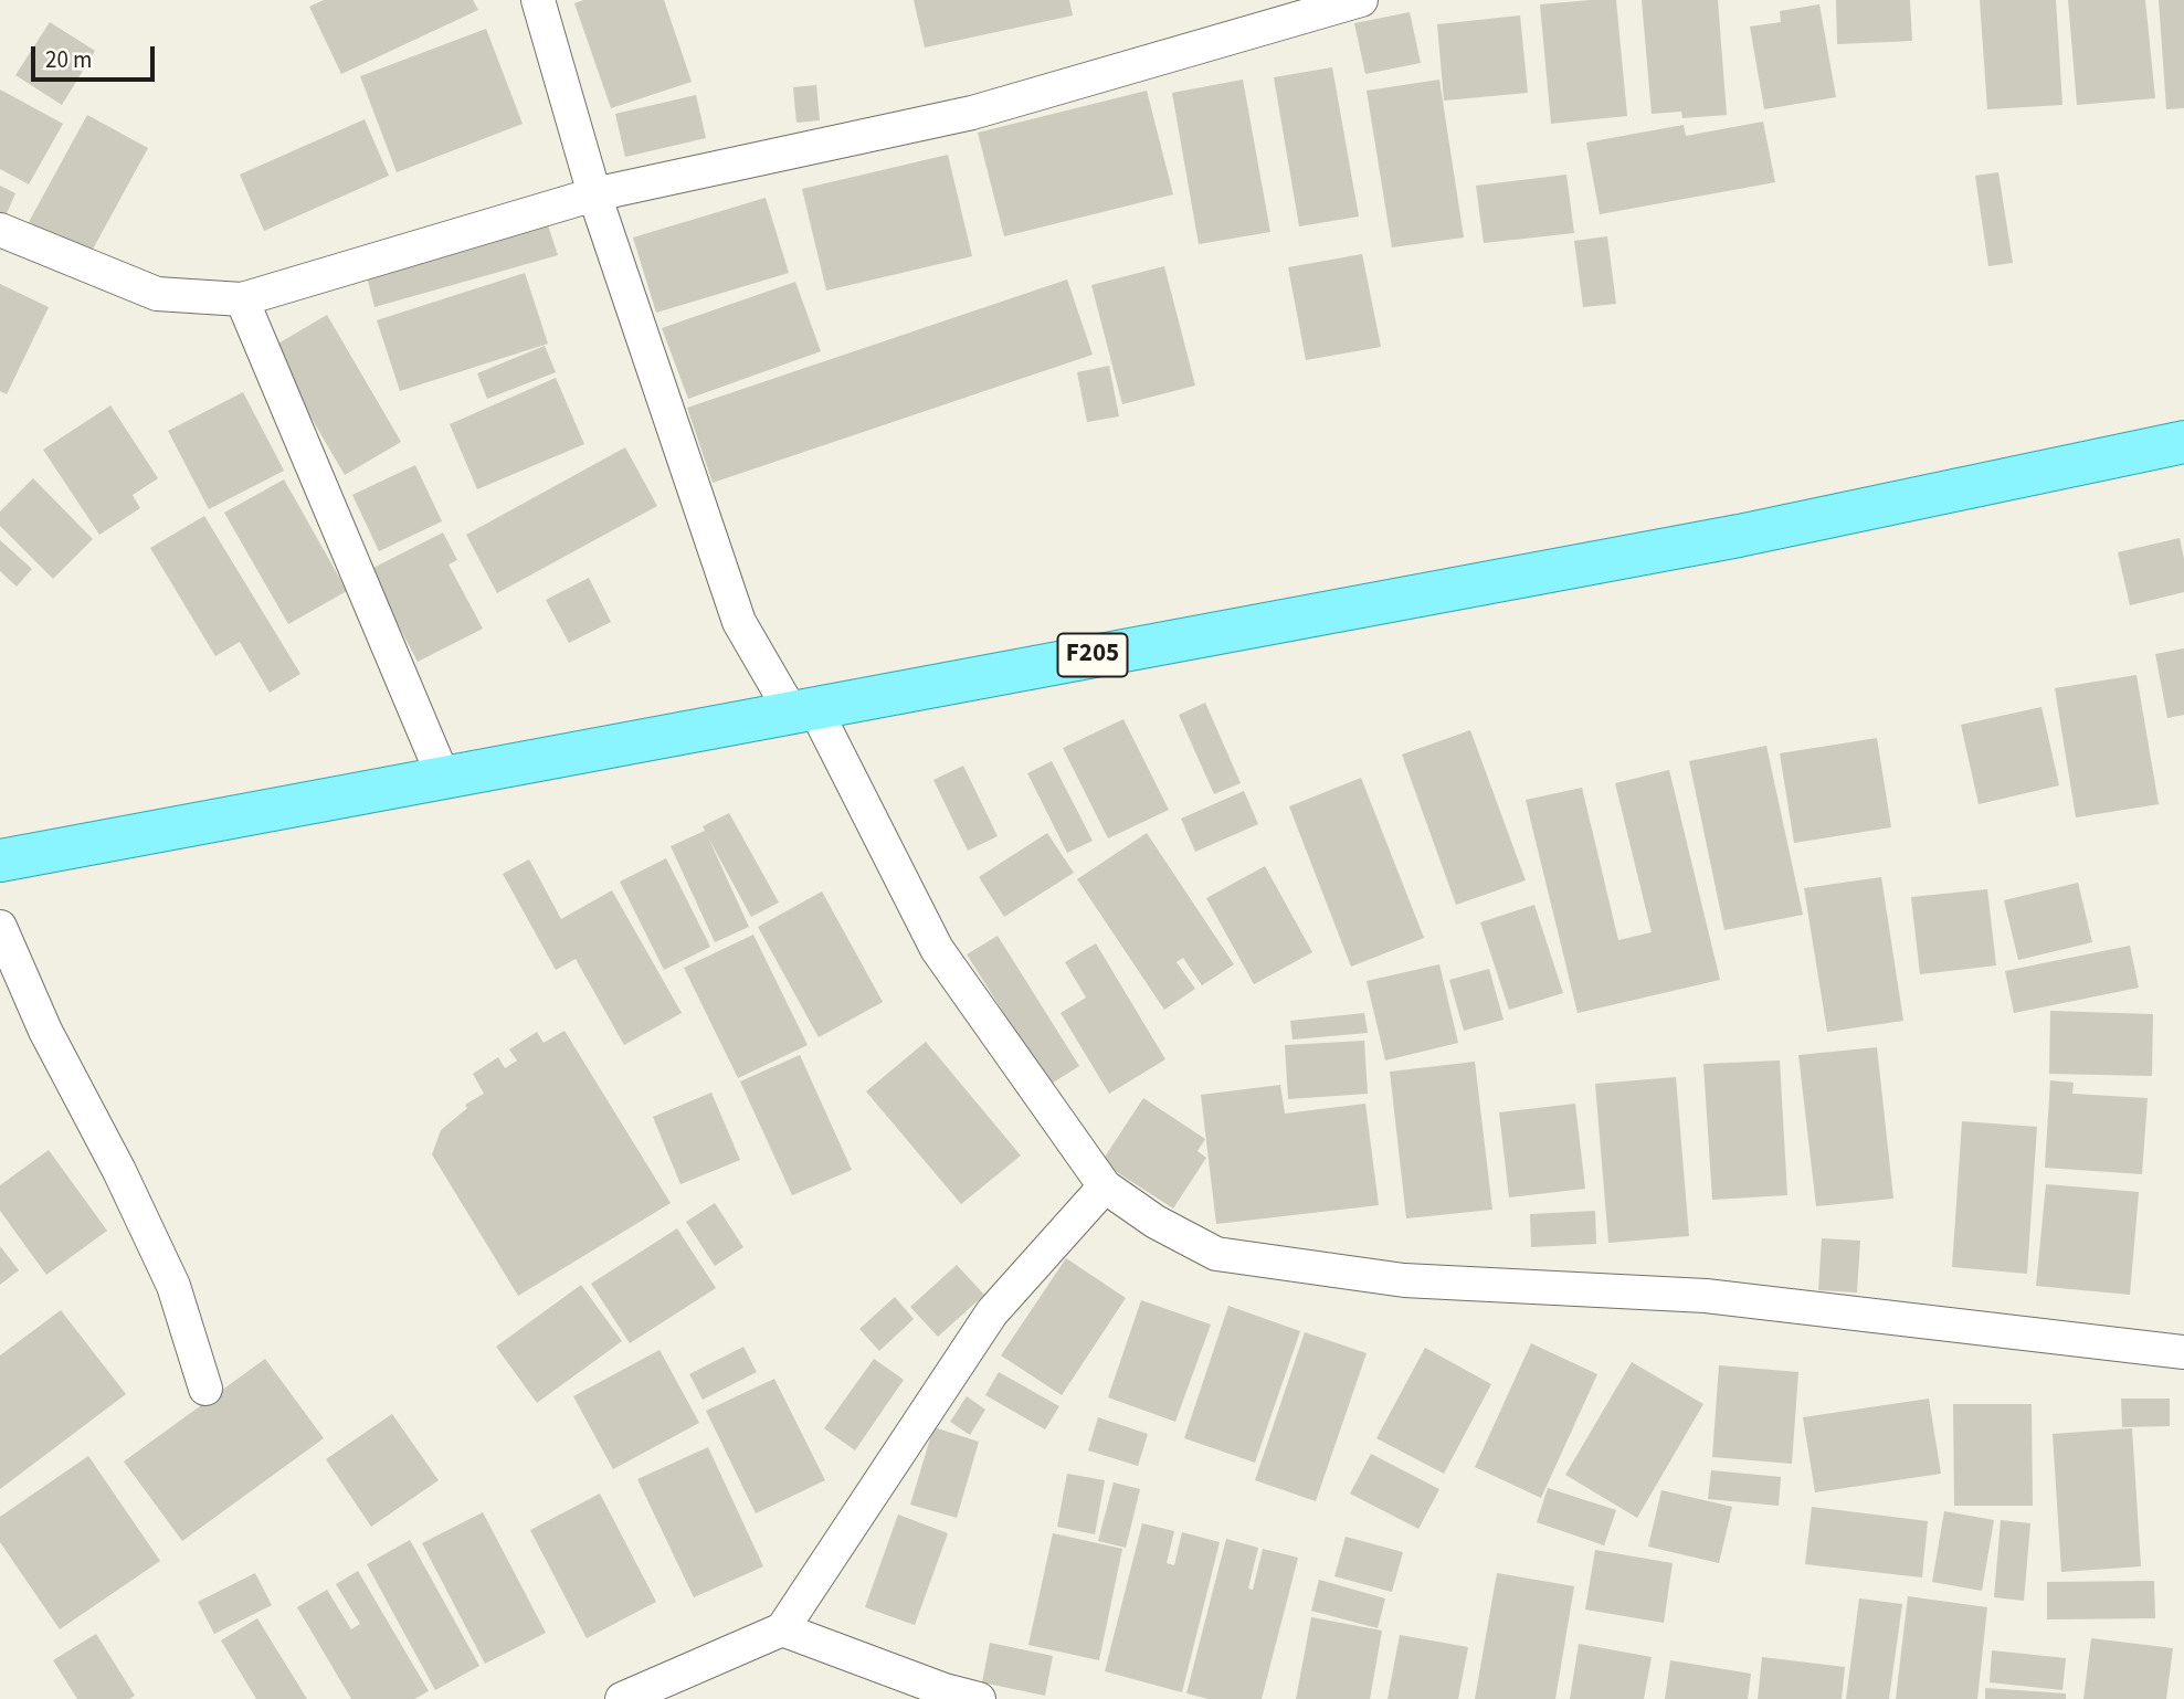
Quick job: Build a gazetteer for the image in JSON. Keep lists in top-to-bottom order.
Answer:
{
  "streets": {
    "main road": ["F205"]
  },
  "scale_bar": "20 m"
}
